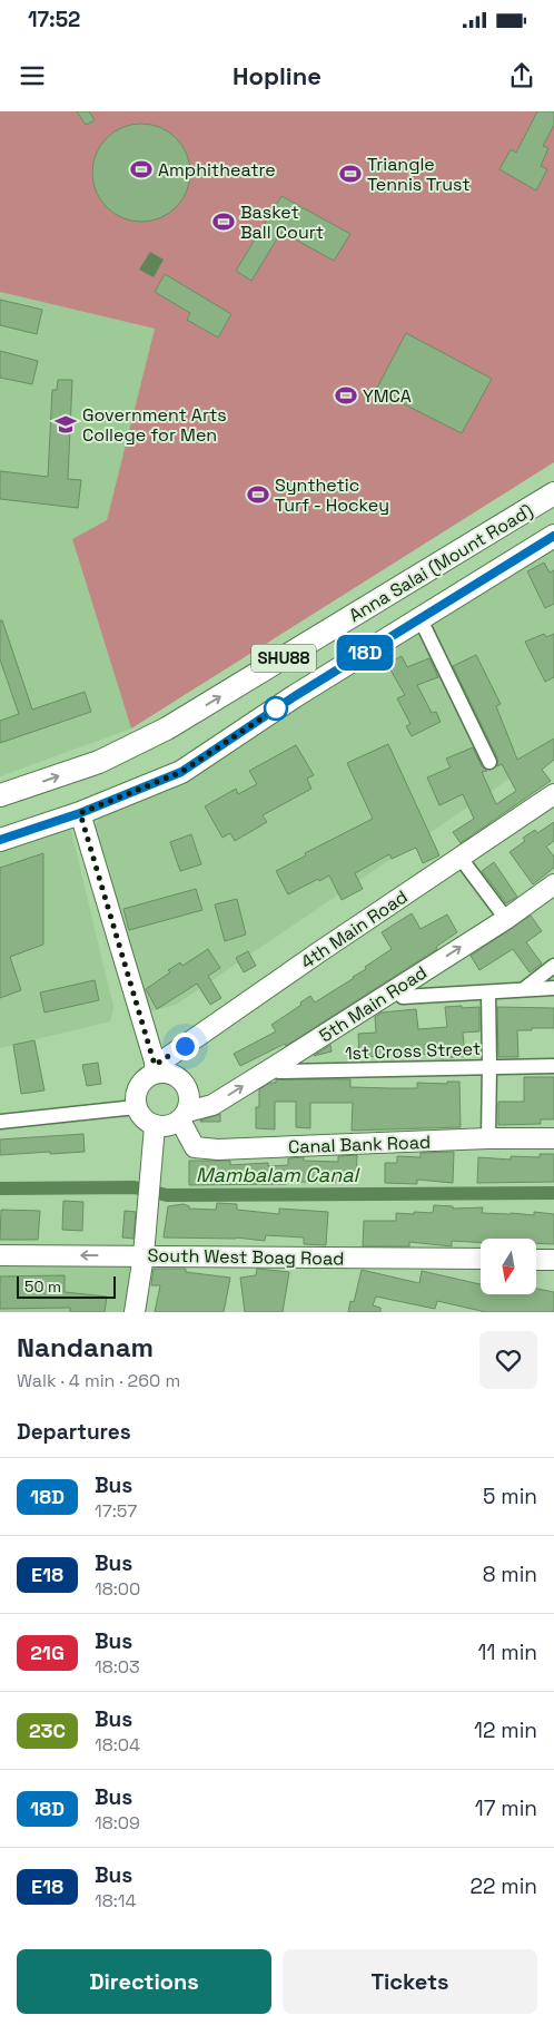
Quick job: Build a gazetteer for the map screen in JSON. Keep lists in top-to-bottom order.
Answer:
{
  "streets": {
    "main road": ["Anna Salai (Mount Road)", "SHU88"],
    "street": [
      "4th Main Road",
      "5th Main Road",
      "1st Cross Street",
      "Canal Bank Road",
      "South West Boag Road"
    ]
  },
  "crossings": [
    ["4th Main Road", "5th Main Road"],
    ["4th Main Road", "Canal Bank Road"],
    ["5th Main Road", "1st Cross Street"],
    ["5th Main Road", "Canal Bank Road"]
  ],
  "one_way": ["5th Main Road"],
  "water": ["Mambalam Canal"],
  "places": {
    "sports": [
      "Amphitheatre",
      "Triangle Tennis Trust",
      "Basket Ball Court",
      "YMCA",
      "Synthetic Turf - Hockey"
    ],
    "school or university": ["Government Arts College for Men"]
  },
  "lines": ["bus line 18D"],
  "scale_bar": "50 m",
  "north": "bottom",
  "page": {
    "status": "17:52",
    "header": "Hopline",
    "on_map": "18D",
    "scale": "50 m",
    "heading": [
      ["Nandanam", "Walk · 4 min · 260 m"],
      "Departures"
    ],
    "list": [
      {
        "mark": "18D",
        "name": "Bus",
        "note": "17:57",
        "value": "5 min"
      },
      {
        "mark": "E18",
        "name": "Bus",
        "note": "18:00",
        "value": "8 min"
      },
      {
        "mark": "21G",
        "name": "Bus",
        "note": "18:03",
        "value": "11 min"
      },
      {
        "mark": "23C",
        "name": "Bus",
        "note": "18:04",
        "value": "12 min"
      },
      {
        "mark": "18D",
        "name": "Bus",
        "note": "18:09",
        "value": "17 min"
      },
      {
        "mark": "E18",
        "name": "Bus",
        "note": "18:14",
        "value": "22 min"
      }
    ],
    "buttons": ["Directions", "Tickets"]
  }
}
